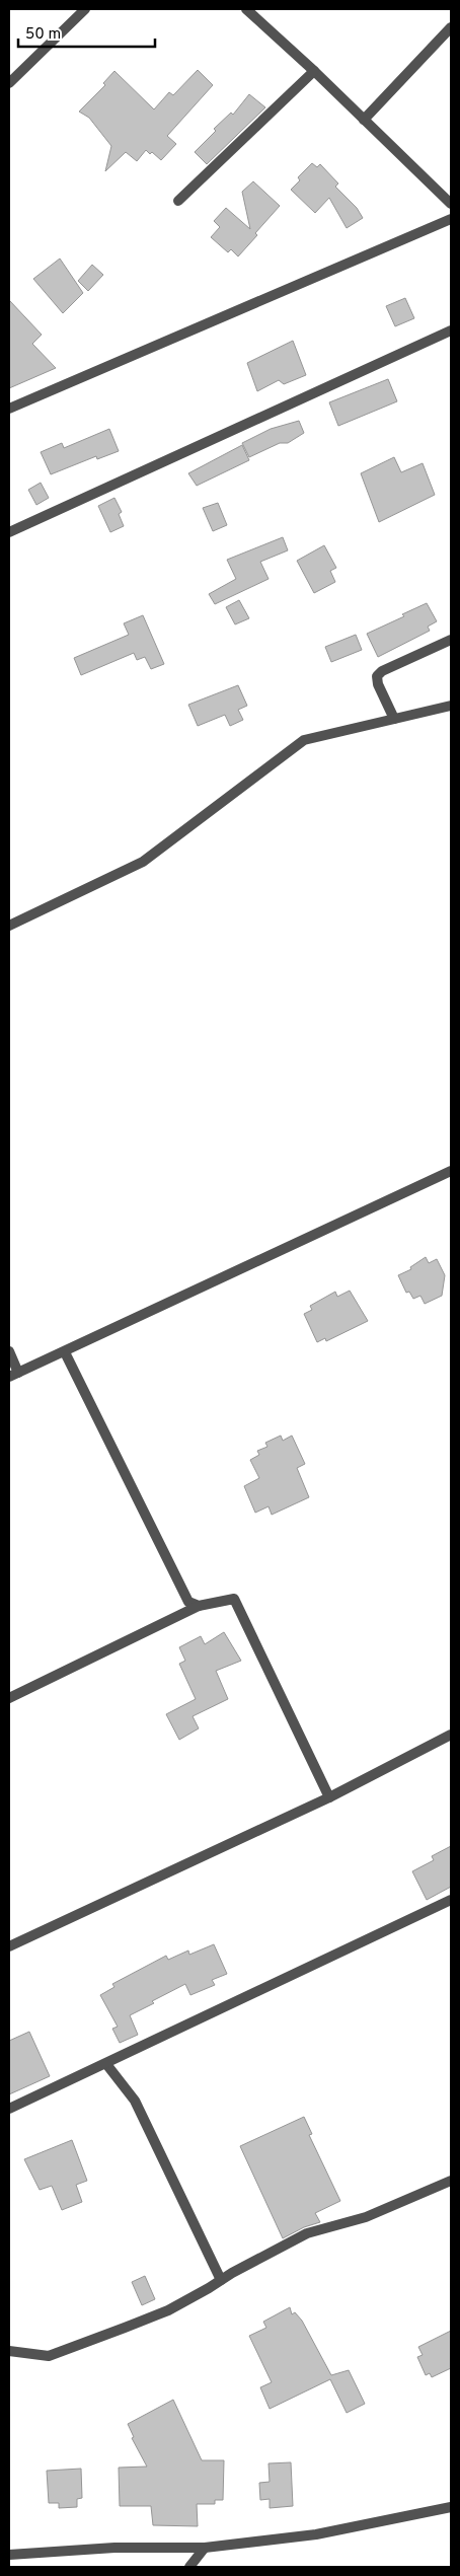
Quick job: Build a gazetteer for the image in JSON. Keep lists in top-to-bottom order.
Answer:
{
  "scale_bar": "50 m"
}
